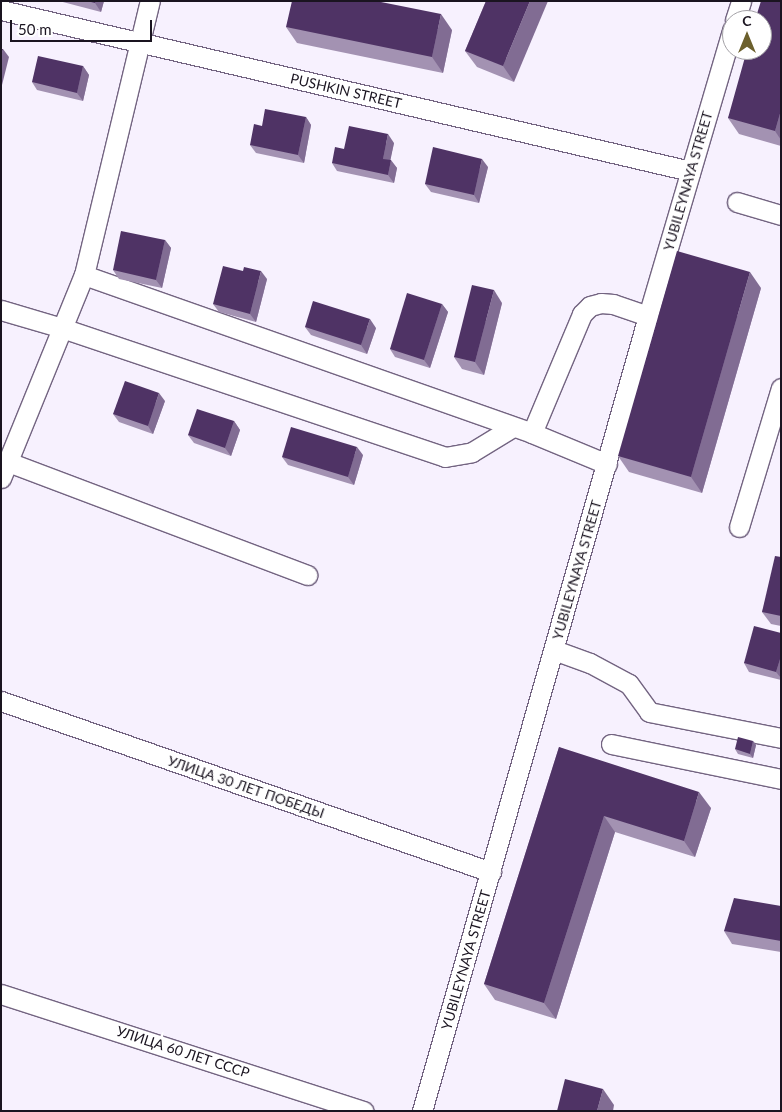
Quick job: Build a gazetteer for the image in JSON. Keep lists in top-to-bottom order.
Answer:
{
  "streets": {
    "street": [
      "PUSHKIN STREET",
      "YUBILEYNAYA STREET",
      "УЛИЦА 30 ЛЕТ ПОБЕДЫ",
      "УЛИЦА 60 ЛЕТ СССР"
    ]
  },
  "crossings": [
    ["PUSHKIN STREET", "YUBILEYNAYA STREET"],
    ["YUBILEYNAYA STREET", "УЛИЦА 30 ЛЕТ ПОБЕДЫ"]
  ],
  "scale_bar": "50 m",
  "north": "top"
}
